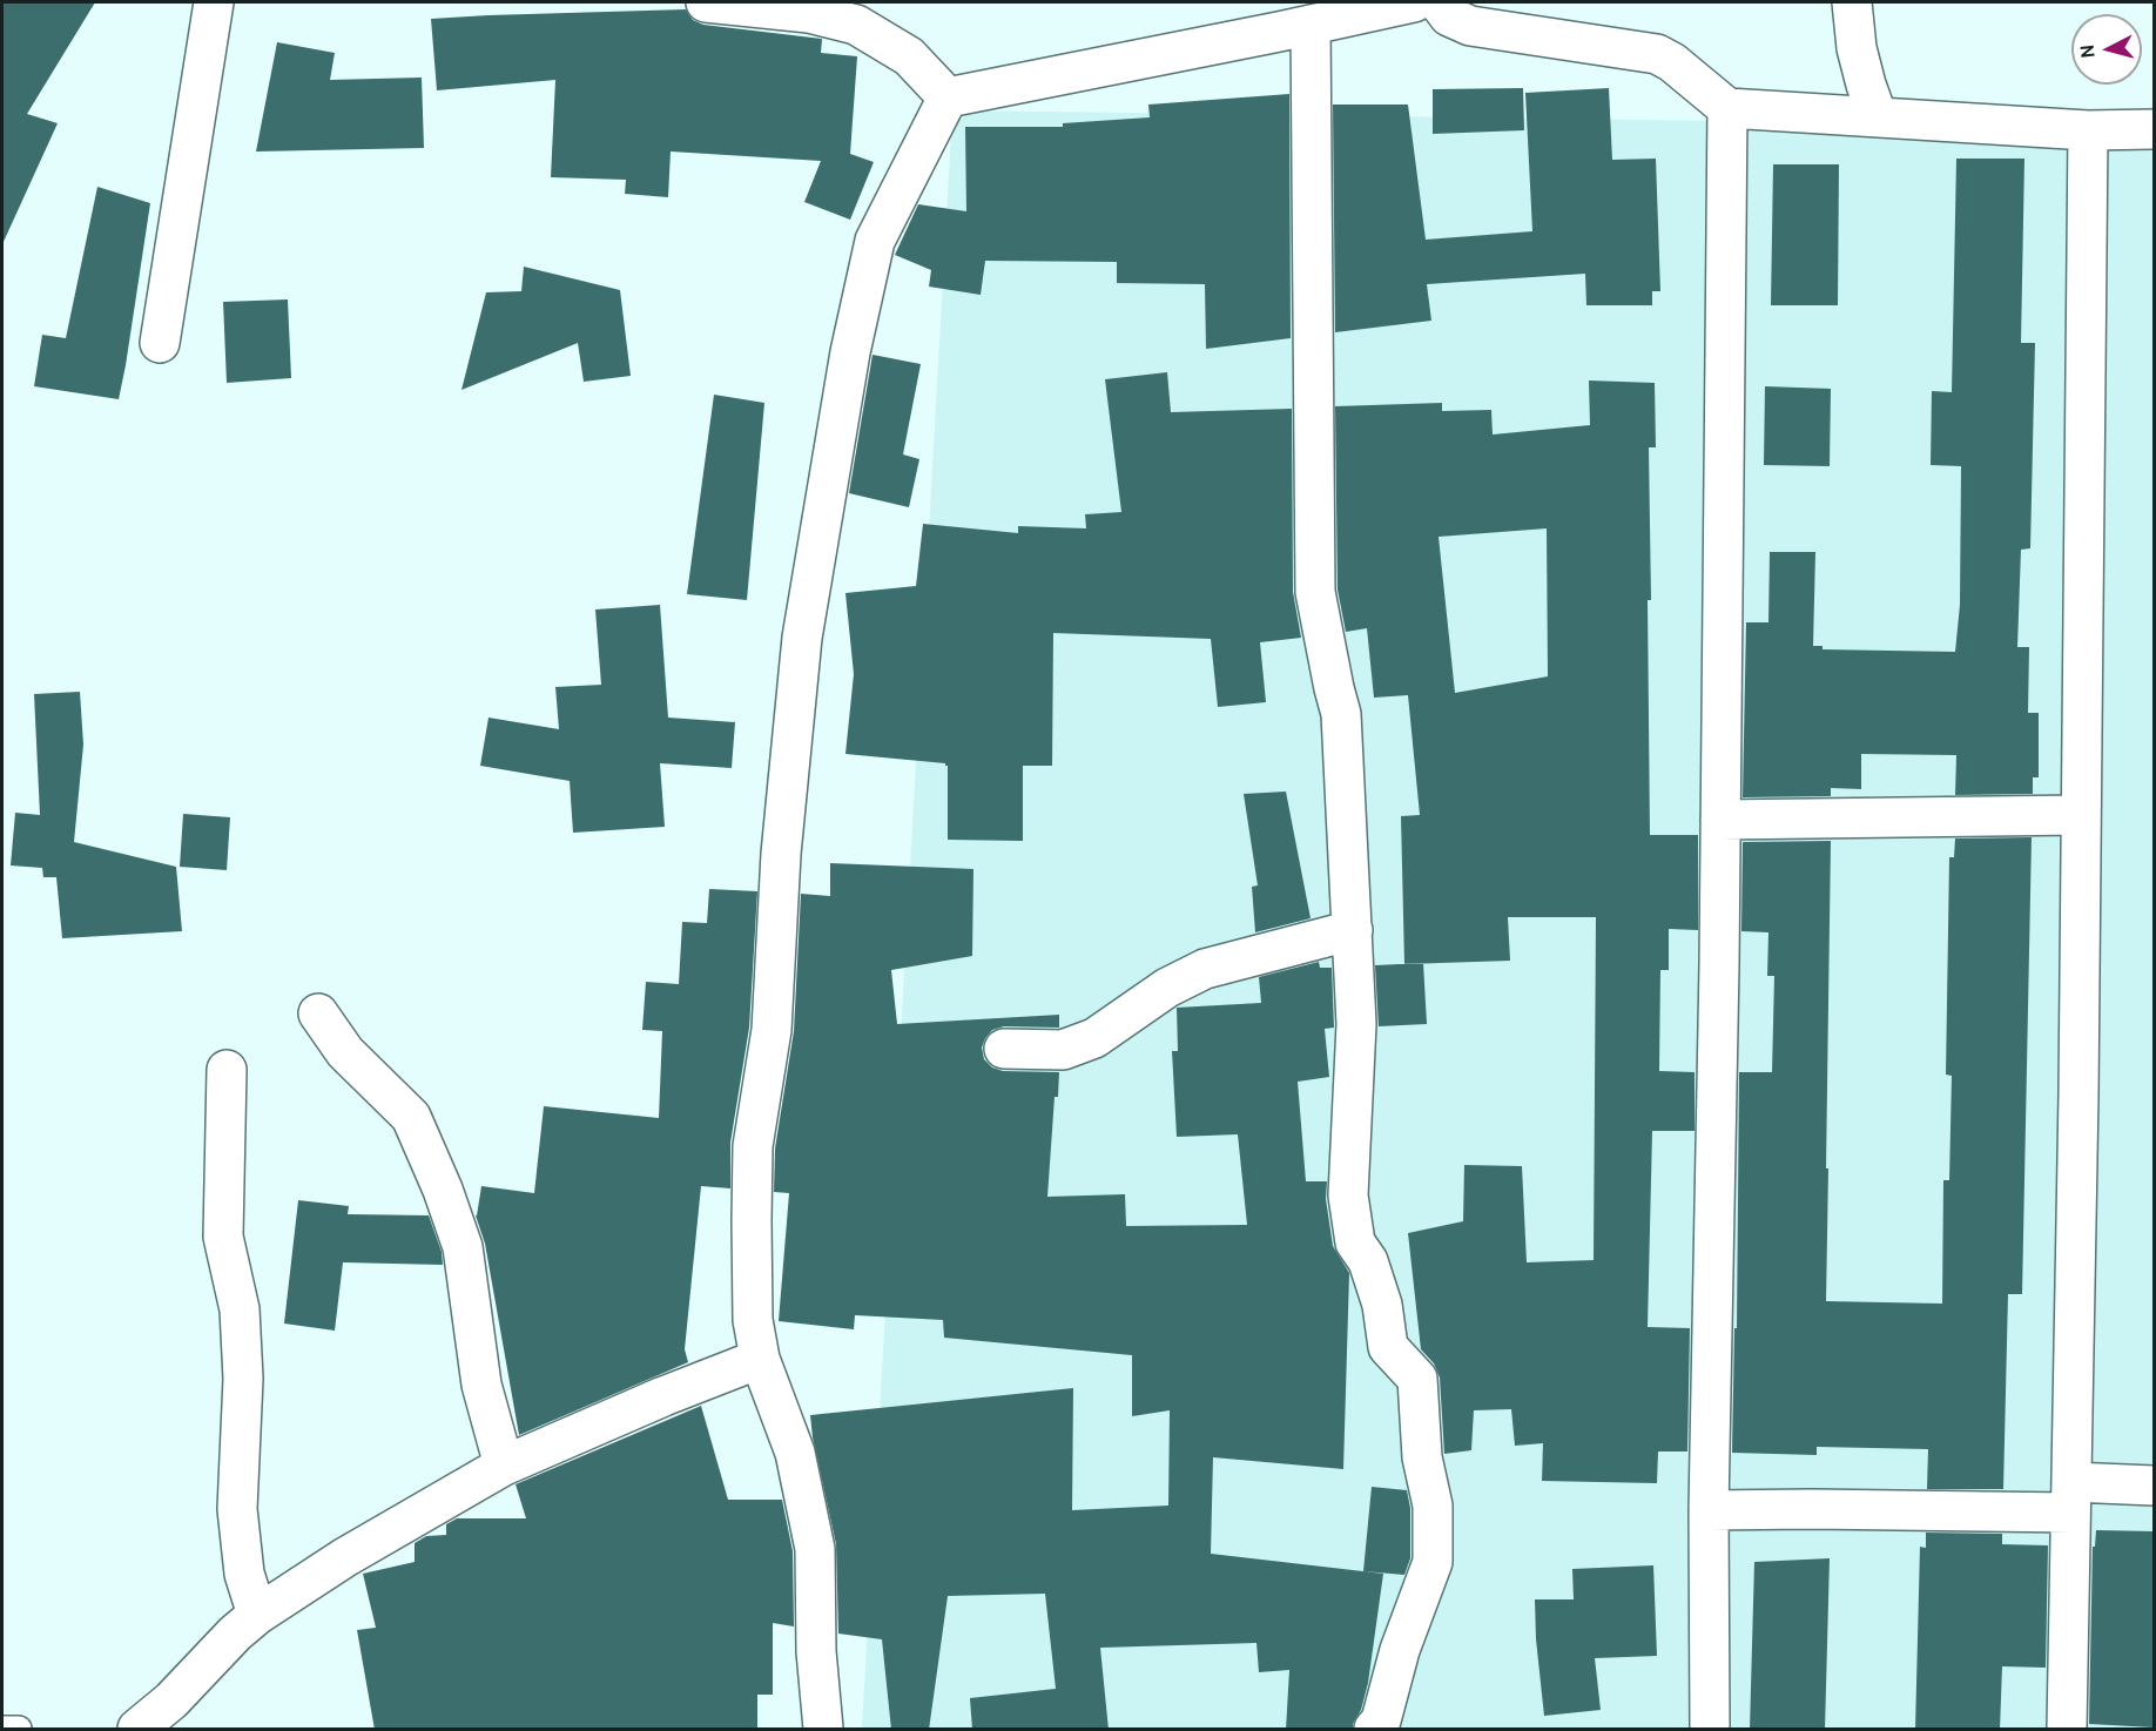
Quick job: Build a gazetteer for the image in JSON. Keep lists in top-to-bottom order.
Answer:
{
  "north": "left"
}
